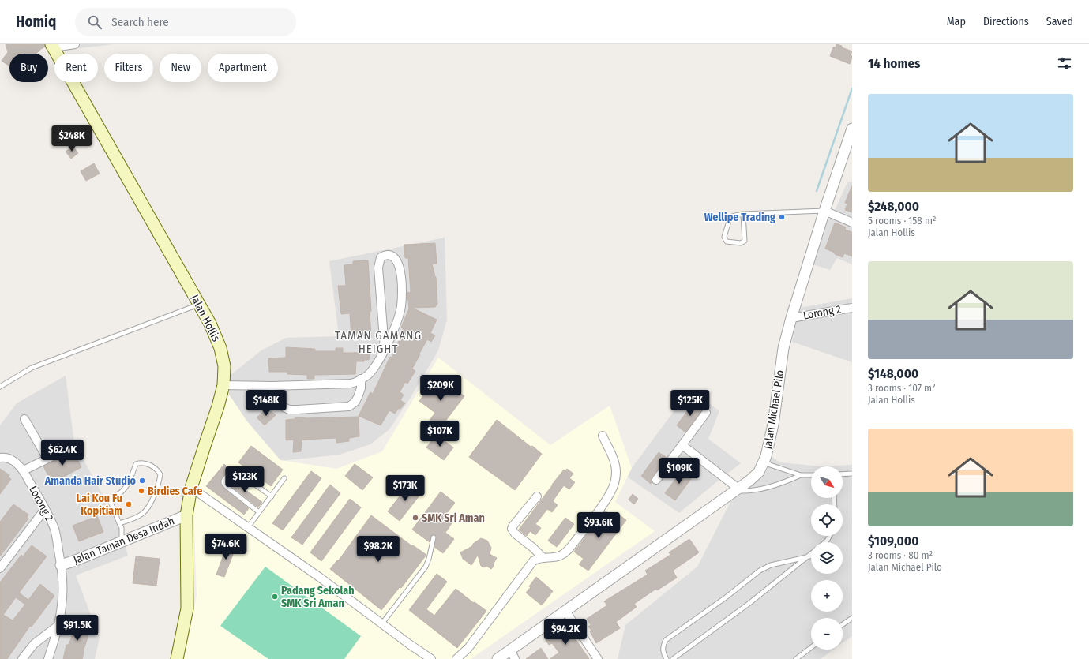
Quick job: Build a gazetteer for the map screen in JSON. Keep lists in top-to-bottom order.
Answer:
{
  "streets": {
    "main road": ["Jalan Hollis"],
    "street": ["Lorong 2", "Jalan Michael Pilo", "Jalan Taman Desa Indah"]
  },
  "crossings": [
    ["Lorong 2", "Jalan Michael Pilo"],
    ["Lorong 2", "Jalan Taman Desa Indah"],
    ["Jalan Hollis", "Jalan Taman Desa Indah"]
  ],
  "districts": ["TAMAN GAMANG HEIGHT"],
  "places": [
    "Wellipe Trading",
    "Amanda Hair Studio",
    "Birdies Cafe",
    "Lai Kou Fu Kopitiam",
    "SMK Sri Aman",
    "Padang Sekolah SMK Sri Aman"
  ],
  "north": "bottom right",
  "page": {
    "header": "Homiq",
    "search": "Search here",
    "nav": ["Map", "Directions", "Saved"],
    "heading": "14 homes",
    "chip": [
      "Buy",
      "Rent",
      "Filters",
      "New",
      "Apartment"
    ],
    "list": [
      {
        "name": "$248,000",
        "note": "5 rooms · 158 m² · Jalan Hollis"
      },
      {
        "name": "$148,000",
        "note": "3 rooms · 107 m² · Jalan Hollis"
      },
      {
        "name": "$109,000",
        "note": "3 rooms · 80 m² · Jalan Michael Pilo"
      }
    ],
    "price": [
      "$248K",
      "$209K",
      "$148K",
      "$125K",
      "$107K",
      "$62.4K",
      "$109K",
      "$123K",
      "$173K",
      "$93.6K",
      "$74.6K",
      "$98.2K",
      "$91.5K",
      "$94.2K"
    ],
    "map_buttons": ["+", "−"]
  }
}
